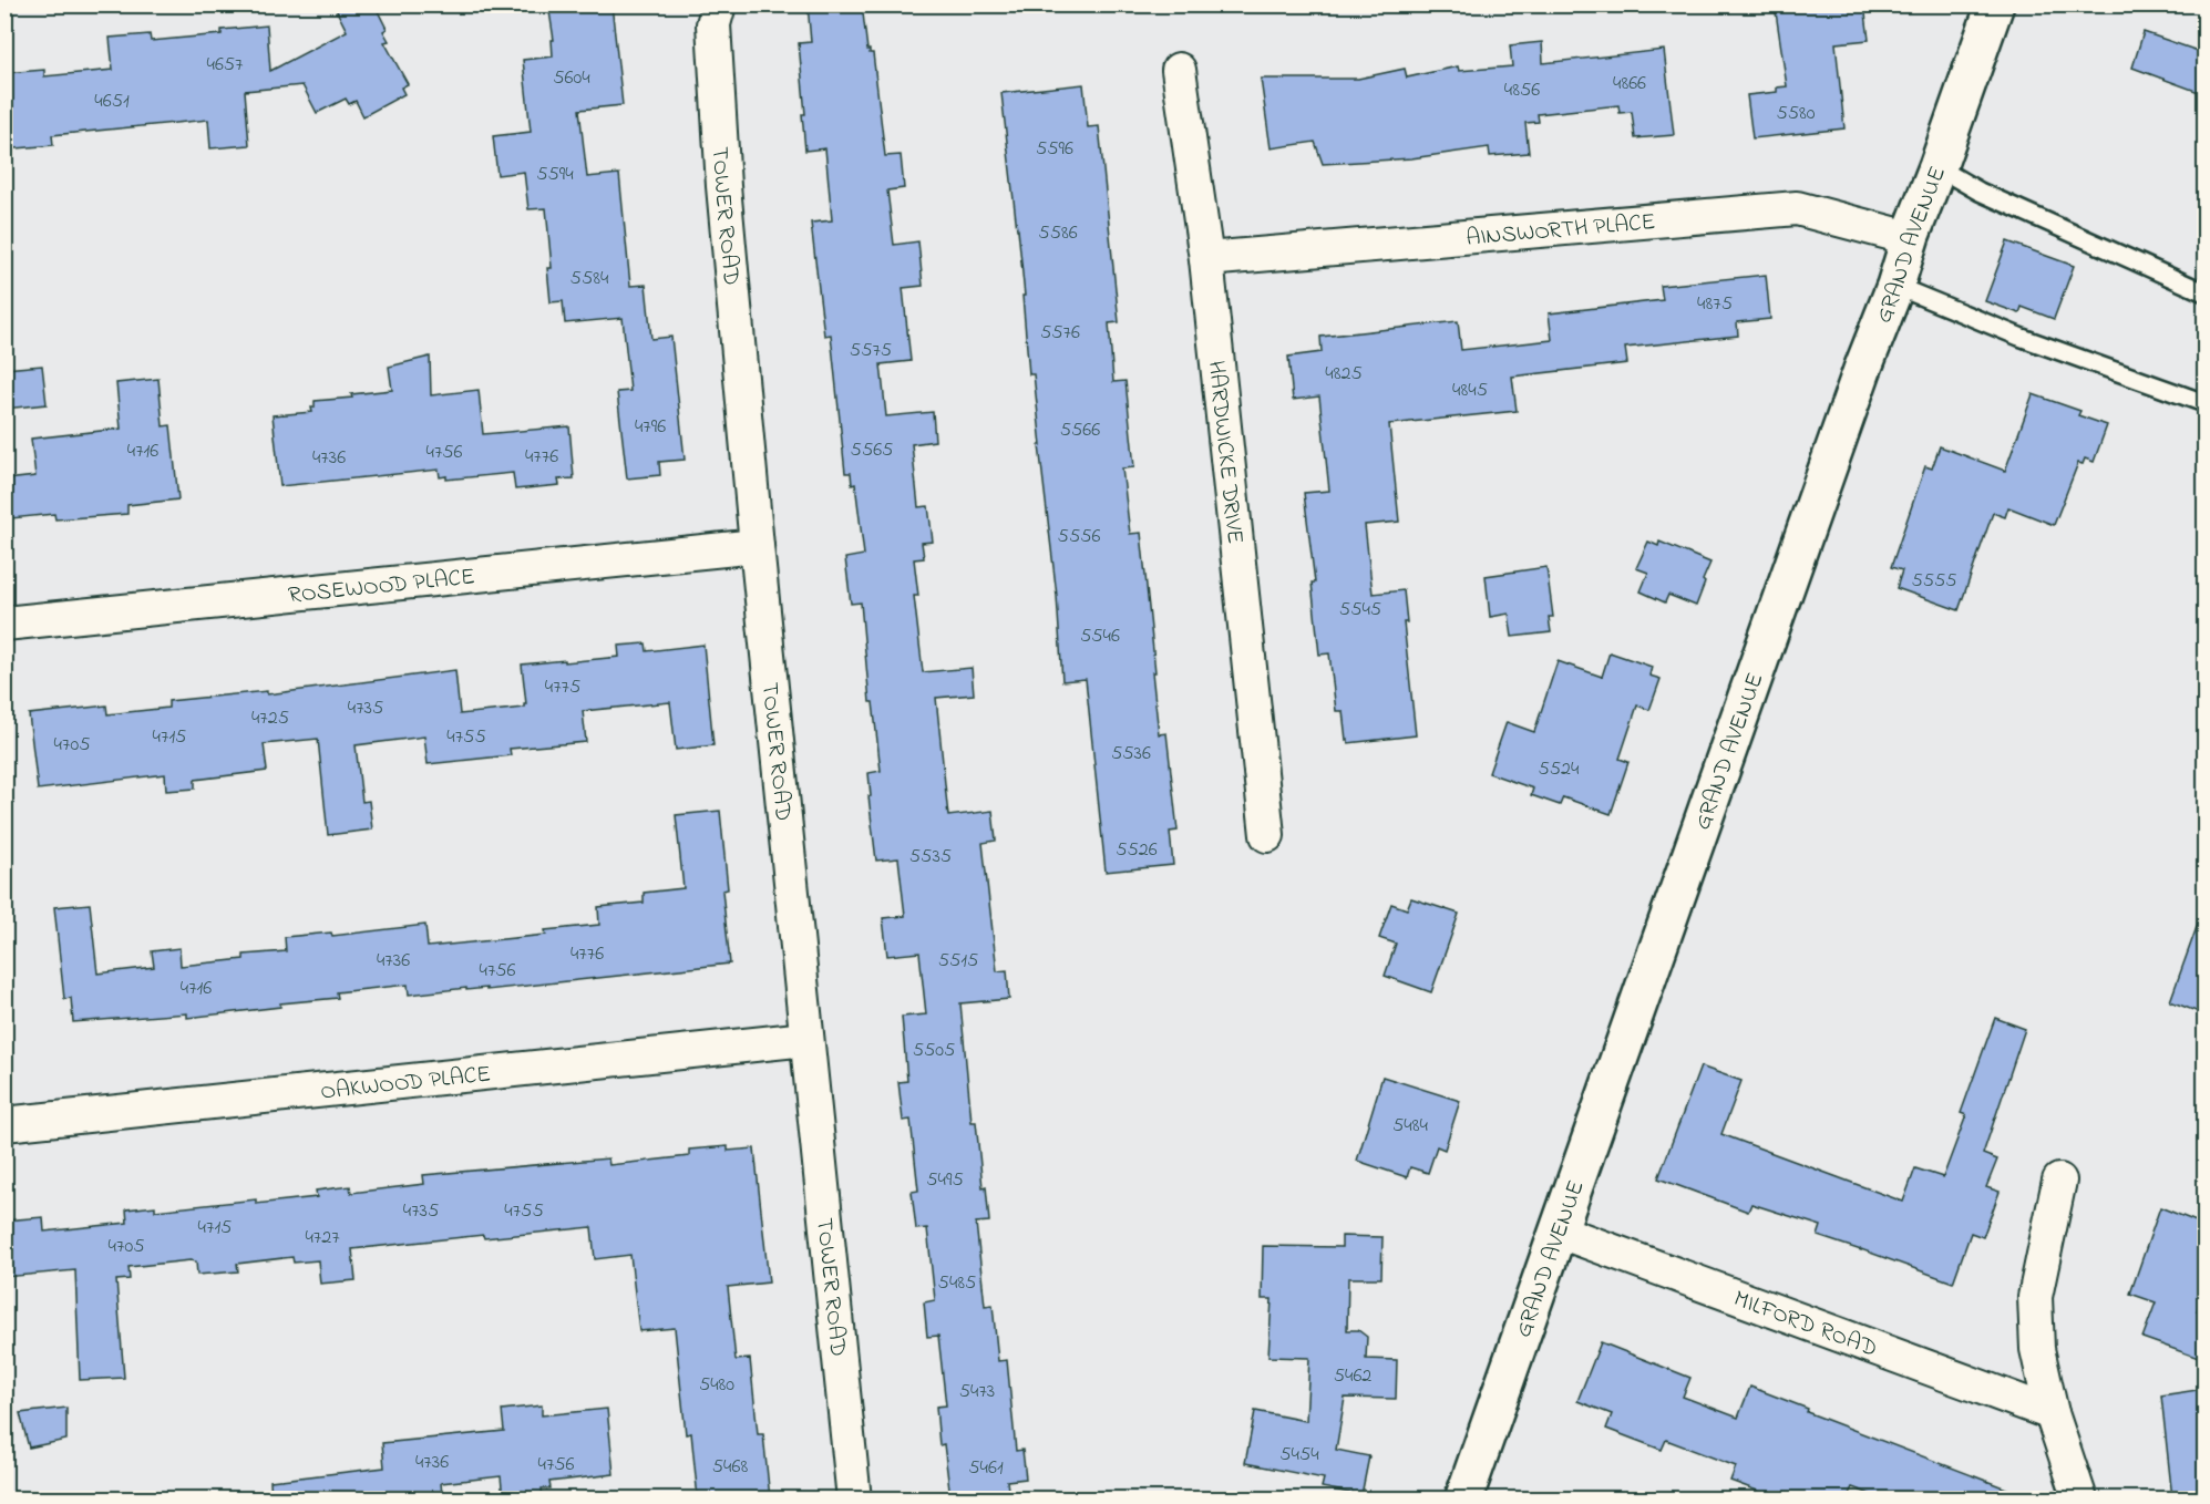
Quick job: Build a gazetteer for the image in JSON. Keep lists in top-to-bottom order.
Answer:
{
  "streets": {
    "street": [
      "TOWER ROAD",
      "AINSWORTH PLACE",
      "GRAND AVENUE",
      "HARDWICKE DRIVE",
      "ROSEWOOD PLACE",
      "OAKWOOD PLACE",
      "MILFORD ROAD"
    ]
  },
  "crossings": [
    ["TOWER ROAD", "ROSEWOOD PLACE"],
    ["TOWER ROAD", "OAKWOOD PLACE"],
    ["AINSWORTH PLACE", "GRAND AVENUE"],
    ["AINSWORTH PLACE", "HARDWICKE DRIVE"],
    ["GRAND AVENUE", "MILFORD ROAD"]
  ],
  "house_numbers": [
    "4657",
    "5604",
    "4866",
    "4856",
    "4651",
    "5580",
    "5596",
    "5594",
    "5586",
    "5584",
    "4875",
    "5576",
    "5575",
    "4825",
    "4845",
    "4796",
    "5566",
    "5565",
    "4716",
    "4756",
    "4776",
    "4736",
    "5556",
    "5555",
    "5545",
    "5546",
    "4775",
    "4735",
    "4725",
    "4715",
    "4755",
    "4705",
    "5536",
    "5524",
    "5526",
    "5535",
    "4776",
    "4736",
    "5515",
    "4756",
    "4716",
    "5505",
    "5484",
    "5495",
    "4735",
    "4755",
    "4715",
    "4727",
    "4705",
    "5485",
    "5462",
    "5480",
    "5473",
    "5454",
    "4736",
    "4756",
    "5468",
    "5461"
  ]
}
